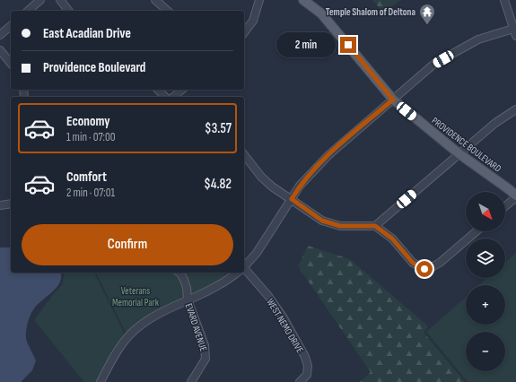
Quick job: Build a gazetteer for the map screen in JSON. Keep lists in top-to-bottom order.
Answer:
{
  "streets": {
    "main road": ["PROVIDENCE BOULEVARD"],
    "street": ["WEST NEMO DRIVE", "EVARD AVENUE"]
  },
  "parks": ["Veterans Memorial Park"],
  "places": {
    "temple": ["Temple Shalom of Deltona"]
  },
  "north": "bottom right",
  "page": {
    "banner": ["East Acadian Drive", "Providence Boulevard"],
    "bubble": "2 min",
    "list": [
      {
        "name": "Economy",
        "note": "1 min · 07:00",
        "value": "$3.57"
      },
      {
        "name": "Comfort",
        "note": "2 min · 07:01",
        "value": "$4.82"
      }
    ],
    "map_buttons": ["+", "−"],
    "buttons": "Confirm"
  }
}
